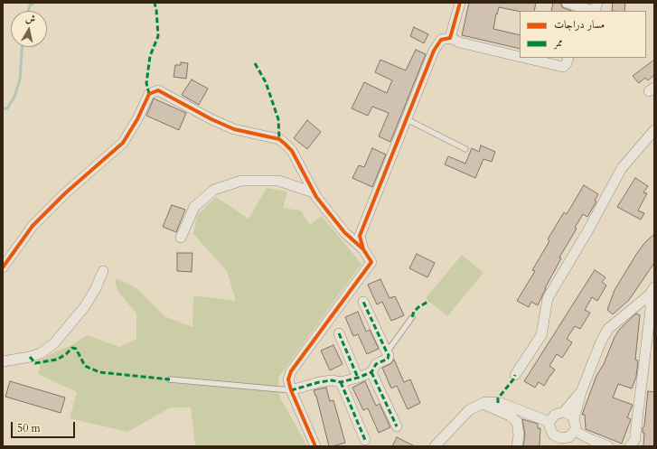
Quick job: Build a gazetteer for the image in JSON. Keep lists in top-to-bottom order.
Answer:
{
  "legend": ["مسار دراجات", "ممر"],
  "scale_bar": "50 m",
  "north": "top"
}
